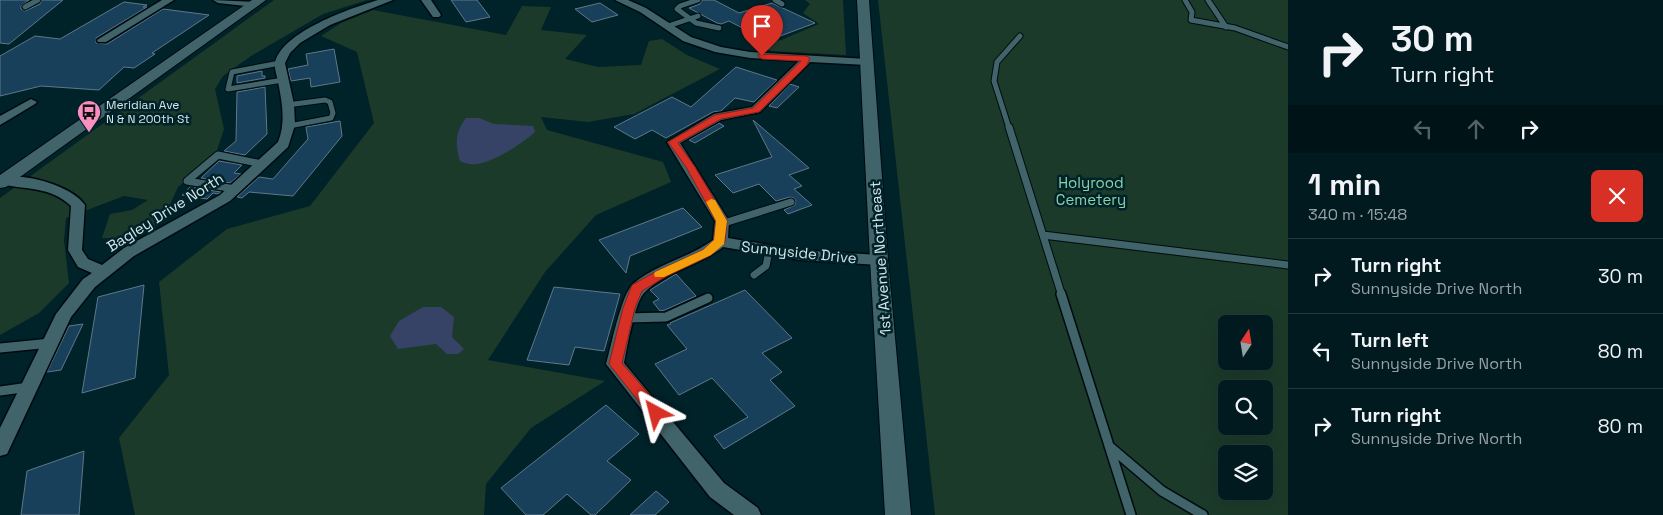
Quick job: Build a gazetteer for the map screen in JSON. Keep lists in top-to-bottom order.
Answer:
{
  "streets": {
    "street": ["Bagley Drive North", "Sunnyside Drive", "1st Avenue Northeast"]
  },
  "crossings": [
    ["Sunnyside Drive", "1st Avenue Northeast"]
  ],
  "parks": ["Holyrood Cemetery"],
  "places": {
    "bus stop": ["Meridian Ave N & N 200th St"]
  },
  "north": "top",
  "page": {
    "turn": ["30 m", "Turn right"],
    "heading": ["1 min", "340 m · 15:48"],
    "list": [
      {
        "name": "Turn right",
        "note": "Sunnyside Drive North",
        "value": "30 m"
      },
      {
        "name": "Turn left",
        "note": "Sunnyside Drive North",
        "value": "80 m"
      },
      {
        "name": "Turn right",
        "note": "Sunnyside Drive North",
        "value": "80 m"
      }
    ]
  }
}
